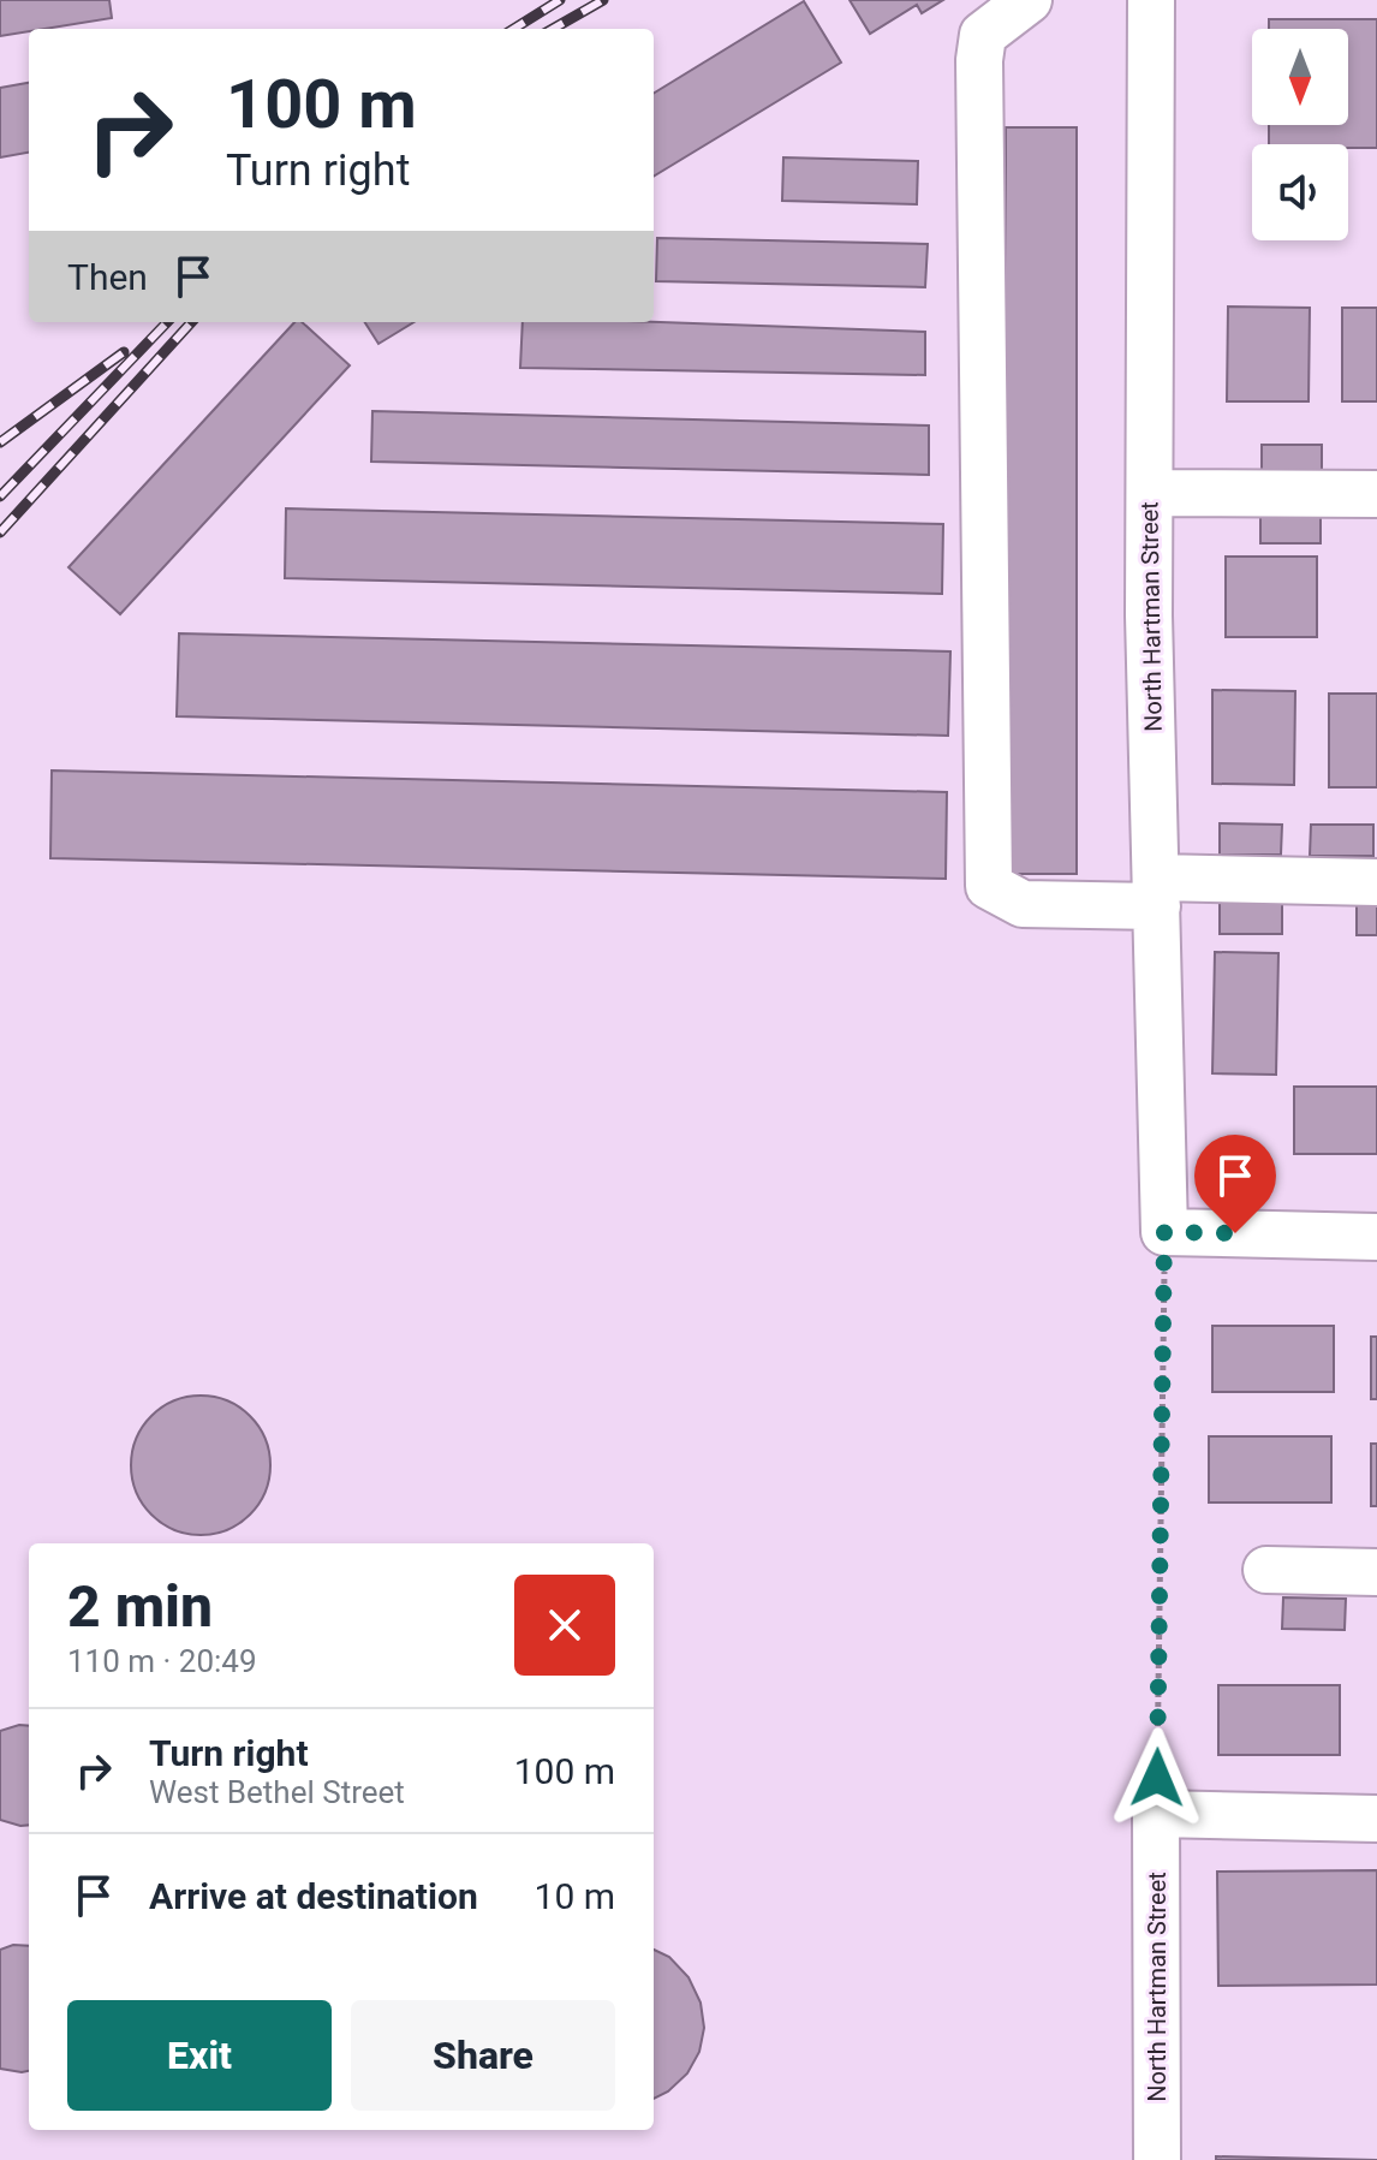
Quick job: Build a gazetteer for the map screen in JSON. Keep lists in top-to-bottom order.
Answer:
{
  "streets": {
    "street": ["North Hartman Street"]
  },
  "north": "bottom",
  "page": {
    "turn": ["100 m", "Turn right"],
    "then": "Then",
    "heading": ["2 min", "110 m · 20:49"],
    "list": [
      {
        "name": "Turn right",
        "note": "West Bethel Street",
        "value": "100 m"
      },
      {
        "name": "Arrive at destination",
        "value": "10 m"
      }
    ],
    "buttons": ["Exit", "Share"]
  }
}
